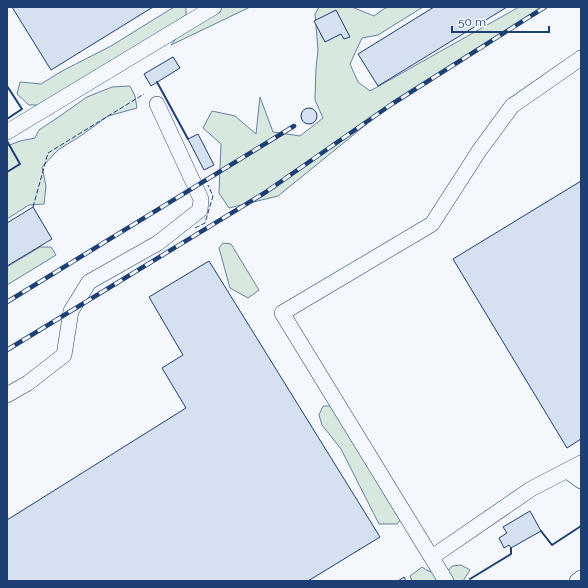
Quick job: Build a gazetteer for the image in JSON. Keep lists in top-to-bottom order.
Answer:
{
  "scale_bar": "50 m"
}
